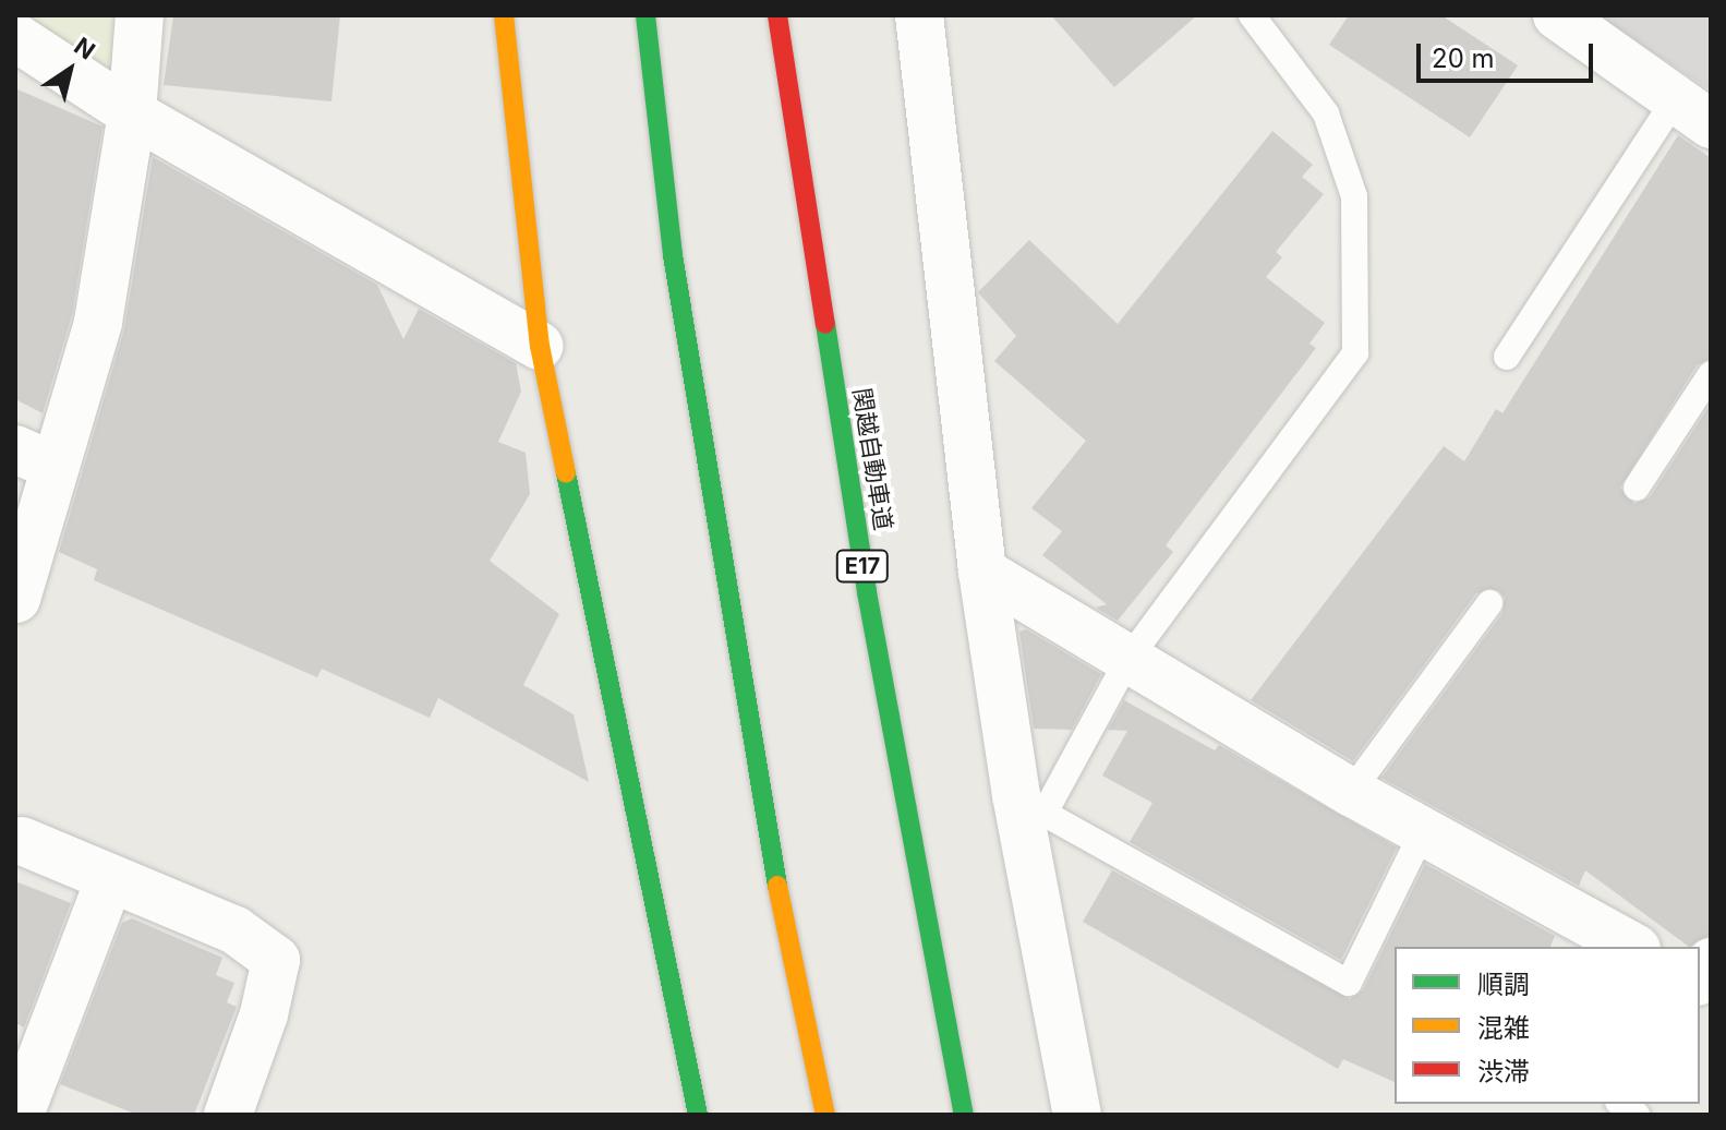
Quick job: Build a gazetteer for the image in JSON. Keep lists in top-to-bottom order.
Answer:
{
  "streets": {
    "main road": ["関越自動車道", "E17"]
  },
  "legend": ["順調", "混雑", "渋滞"],
  "scale_bar": "20 m",
  "north": "top right"
}
